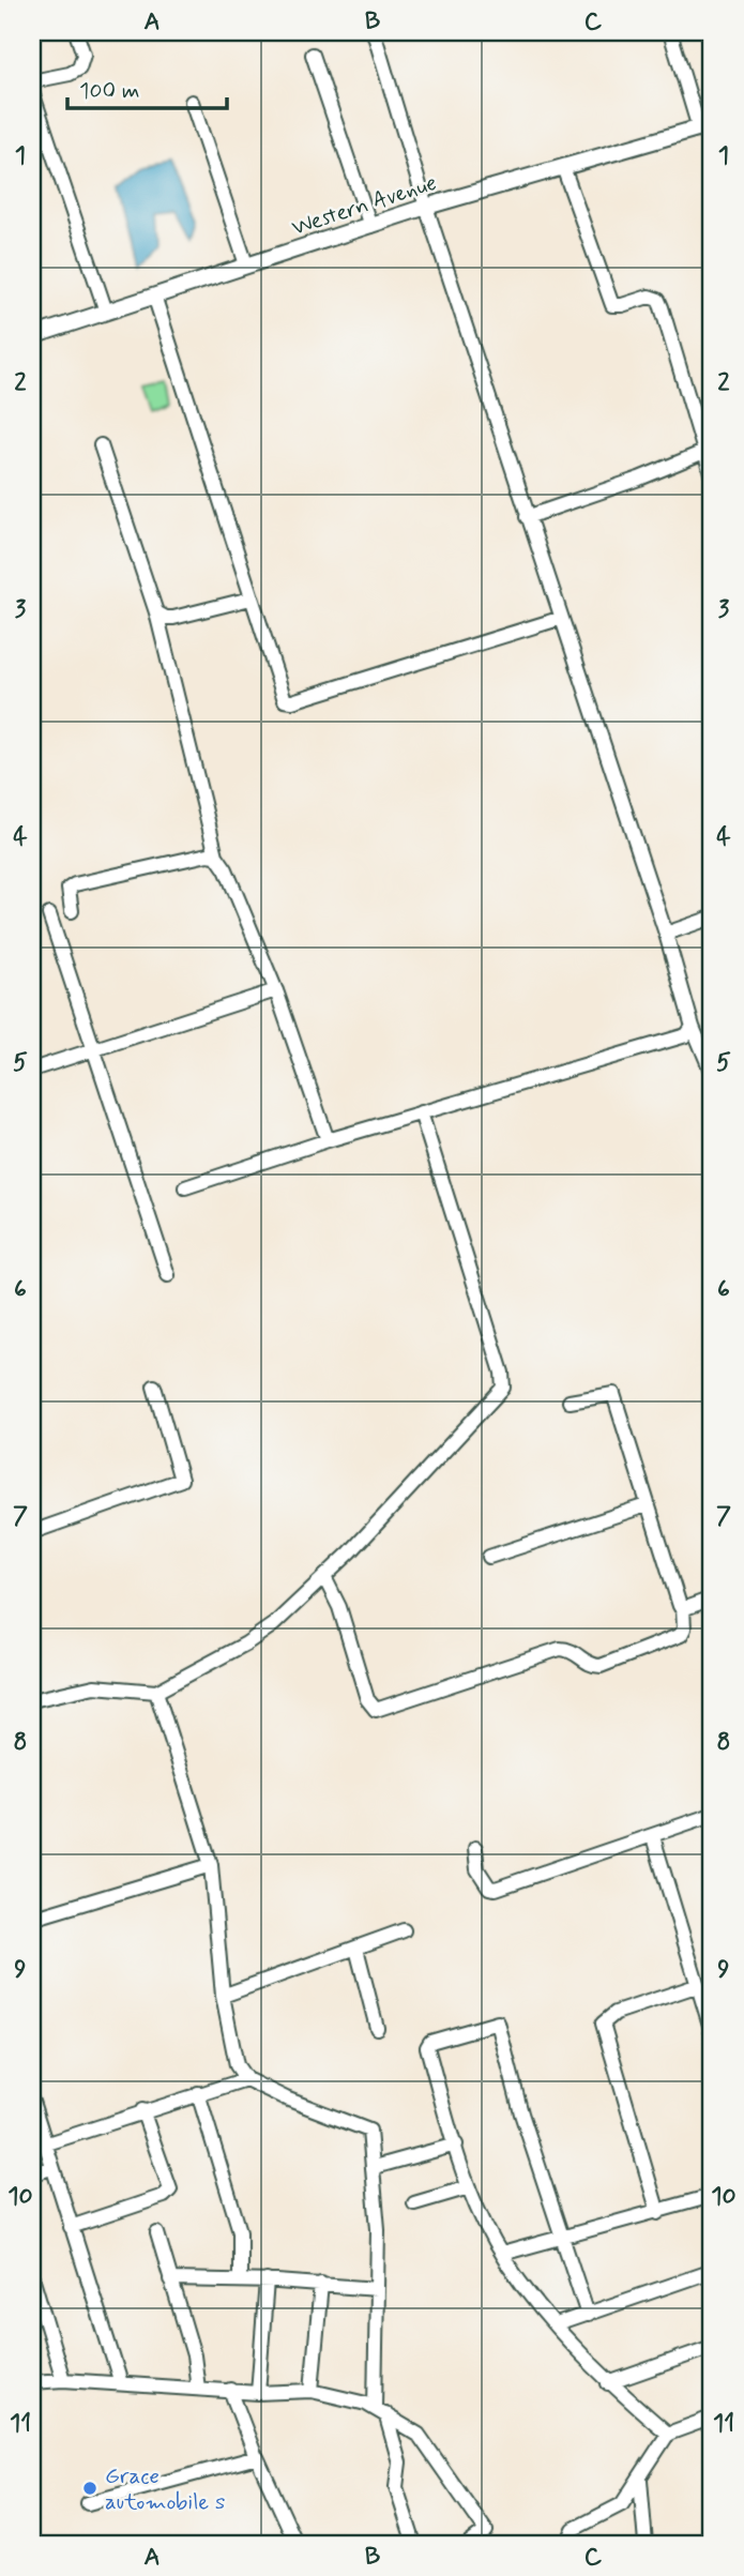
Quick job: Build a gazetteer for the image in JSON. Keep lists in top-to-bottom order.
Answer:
{
  "streets": {
    "street": ["Western Avenue"]
  },
  "places": ["Grace automobile s"],
  "scale_bar": "100 m",
  "grid": {
    "columns": ["A", "B", "C"],
    "rows": [
      "1",
      "2",
      "3",
      "4",
      "5",
      "6",
      "7",
      "8",
      "9",
      "10",
      "11"
    ]
  }
}
